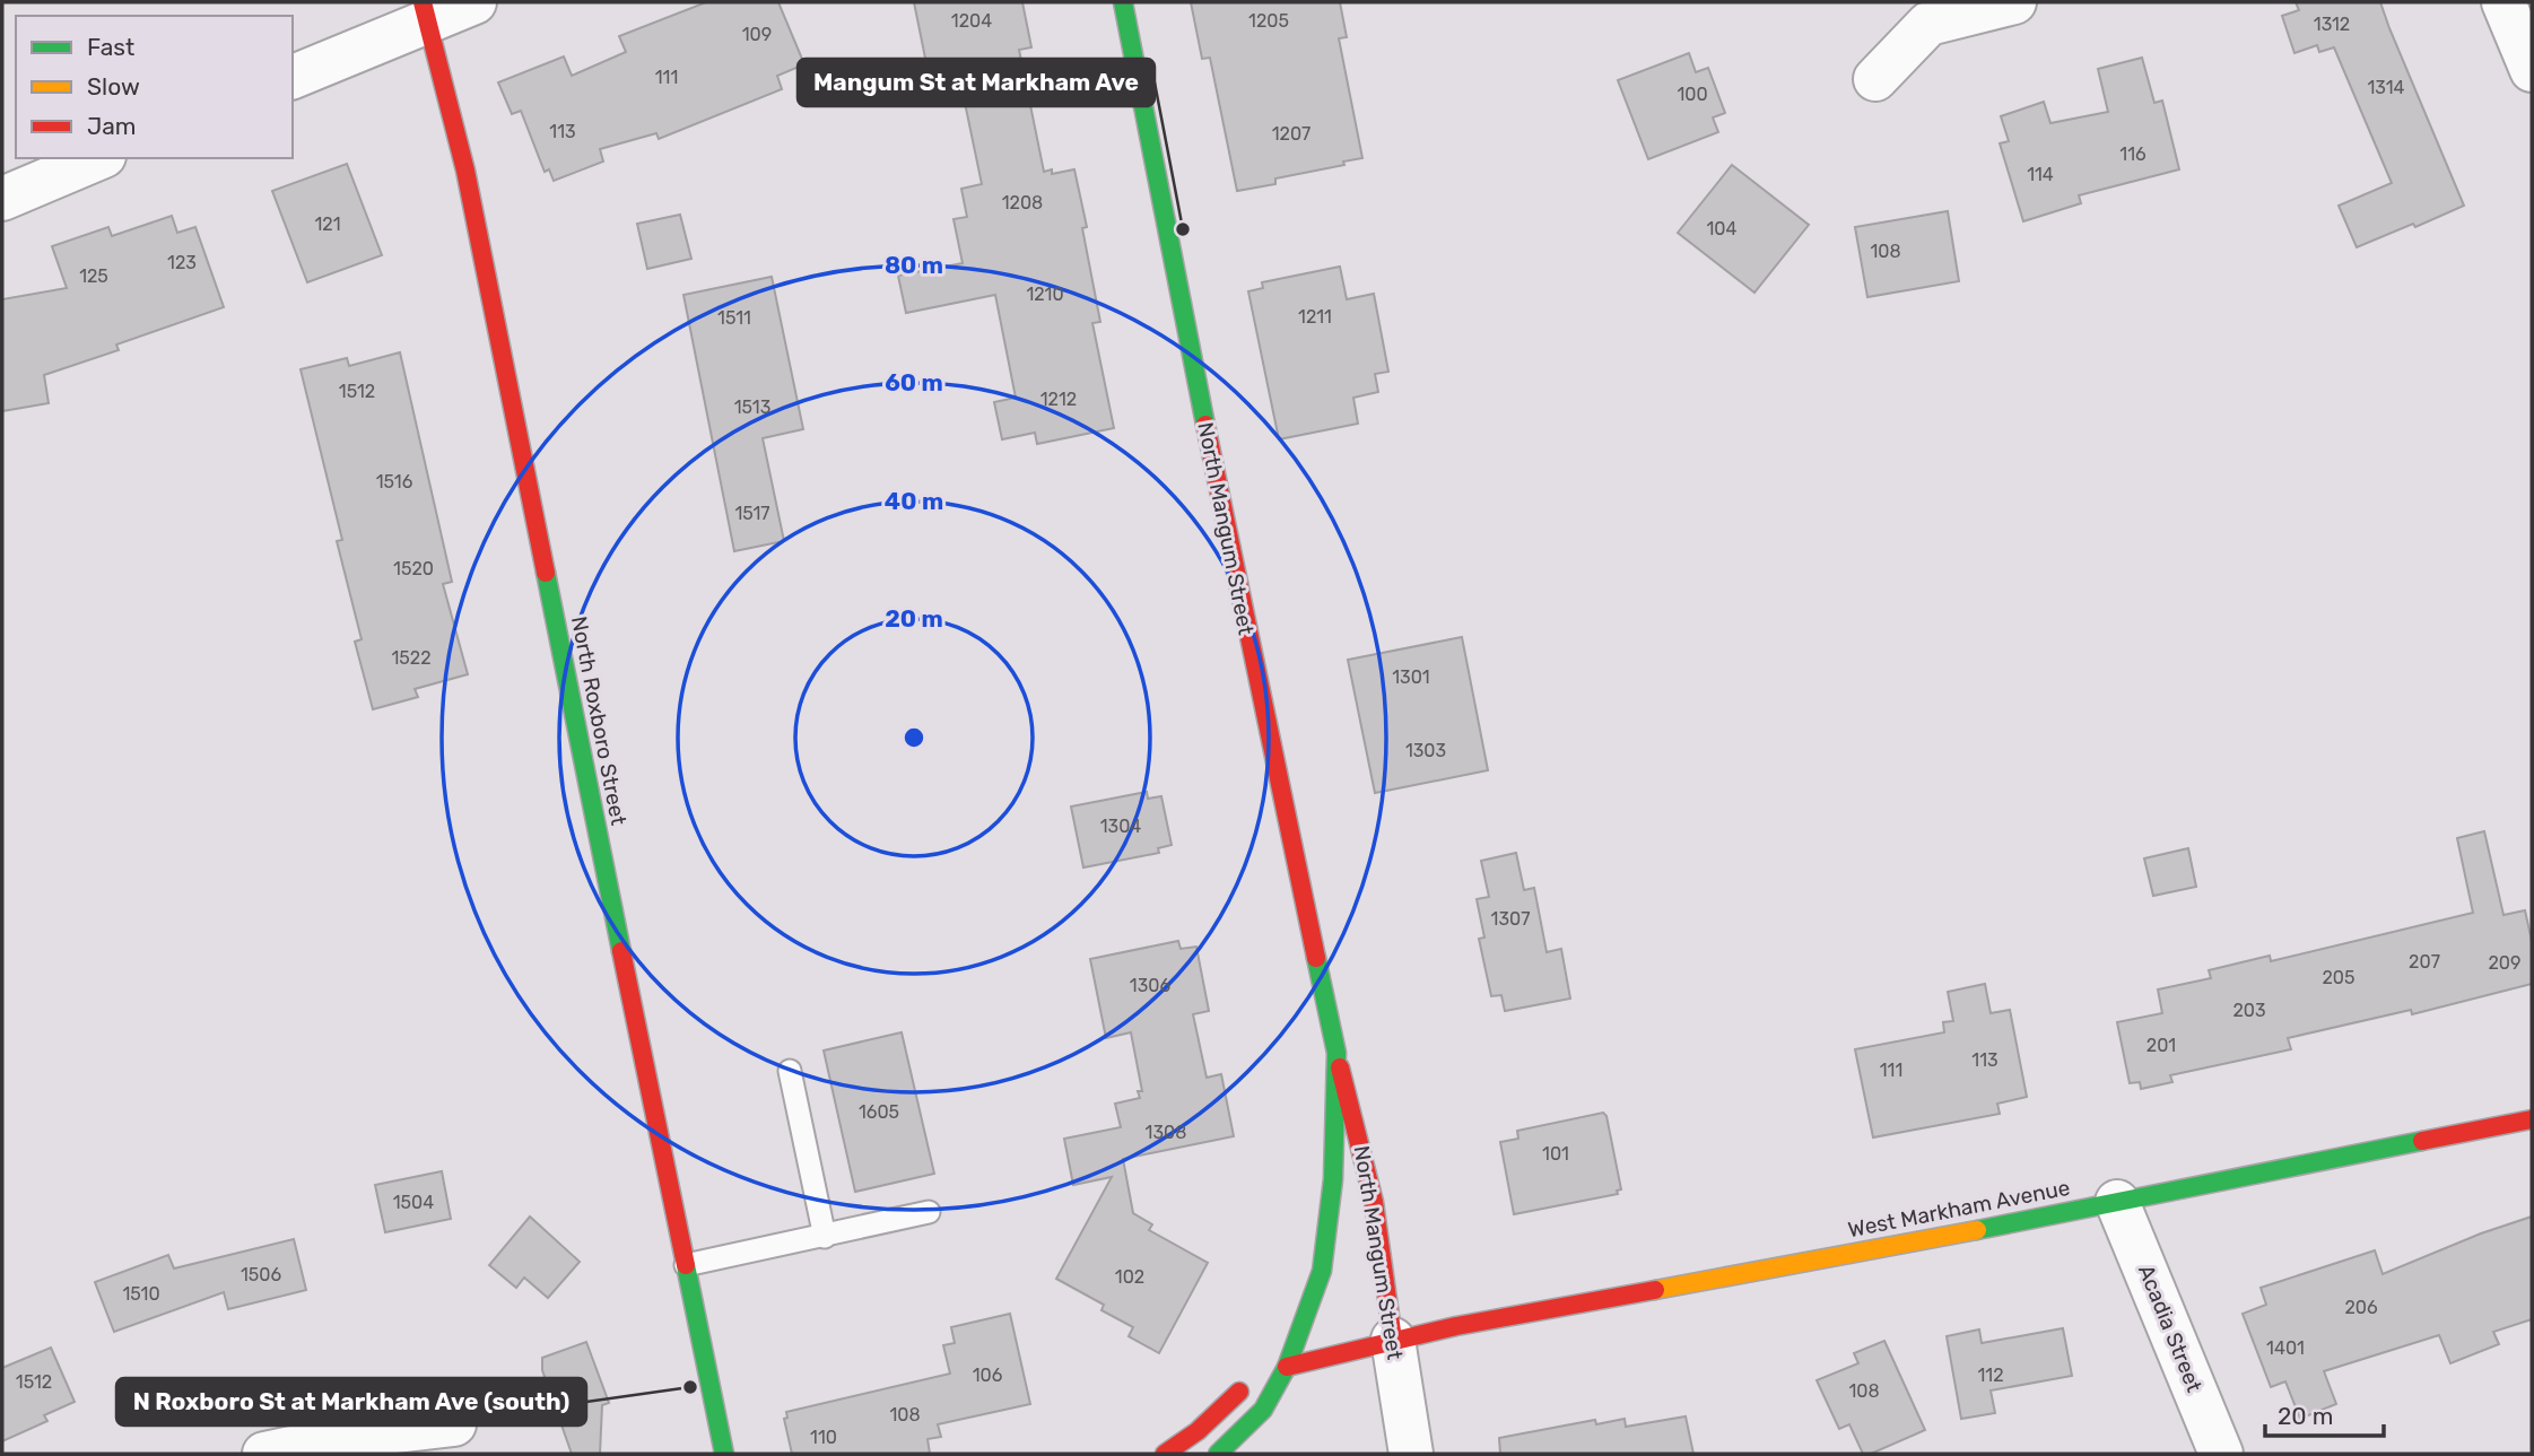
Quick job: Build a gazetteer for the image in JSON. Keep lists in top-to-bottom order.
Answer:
{
  "streets": {
    "main road": ["North Mangum Street", "North Roxboro Street", "West Markham Avenue"],
    "street": ["Acadia Street"]
  },
  "crossings": [
    ["North Mangum Street", "West Markham Avenue"],
    ["West Markham Avenue", "Acadia Street"]
  ],
  "places": ["Mangum St at Markham Ave", "N Roxboro St at Markham Ave (south)"],
  "house_numbers": [
    "1204",
    "1205",
    "1312",
    "109",
    "111",
    "1314",
    "100",
    "113",
    "1207",
    "116",
    "114",
    "1208",
    "121",
    "104",
    "108",
    "123",
    "125",
    "1210",
    "1211",
    "1511",
    "1512",
    "1212",
    "1513",
    "1516",
    "1517",
    "1520",
    "1522",
    "1301",
    "1303",
    "1304",
    "1307",
    "207",
    "209",
    "205",
    "1306",
    "203",
    "201",
    "113",
    "111",
    "1605",
    "1308",
    "101",
    "1504",
    "1506",
    "102",
    "1510",
    "206",
    "1401",
    "106",
    "112",
    "1512",
    "108",
    "108",
    "110"
  ],
  "legend": ["Fast", "Slow", "Jam"],
  "scale_bar": "20 m",
  "rings": [
    "80 m",
    "60 m",
    "40 m",
    "20 m"
  ]
}
